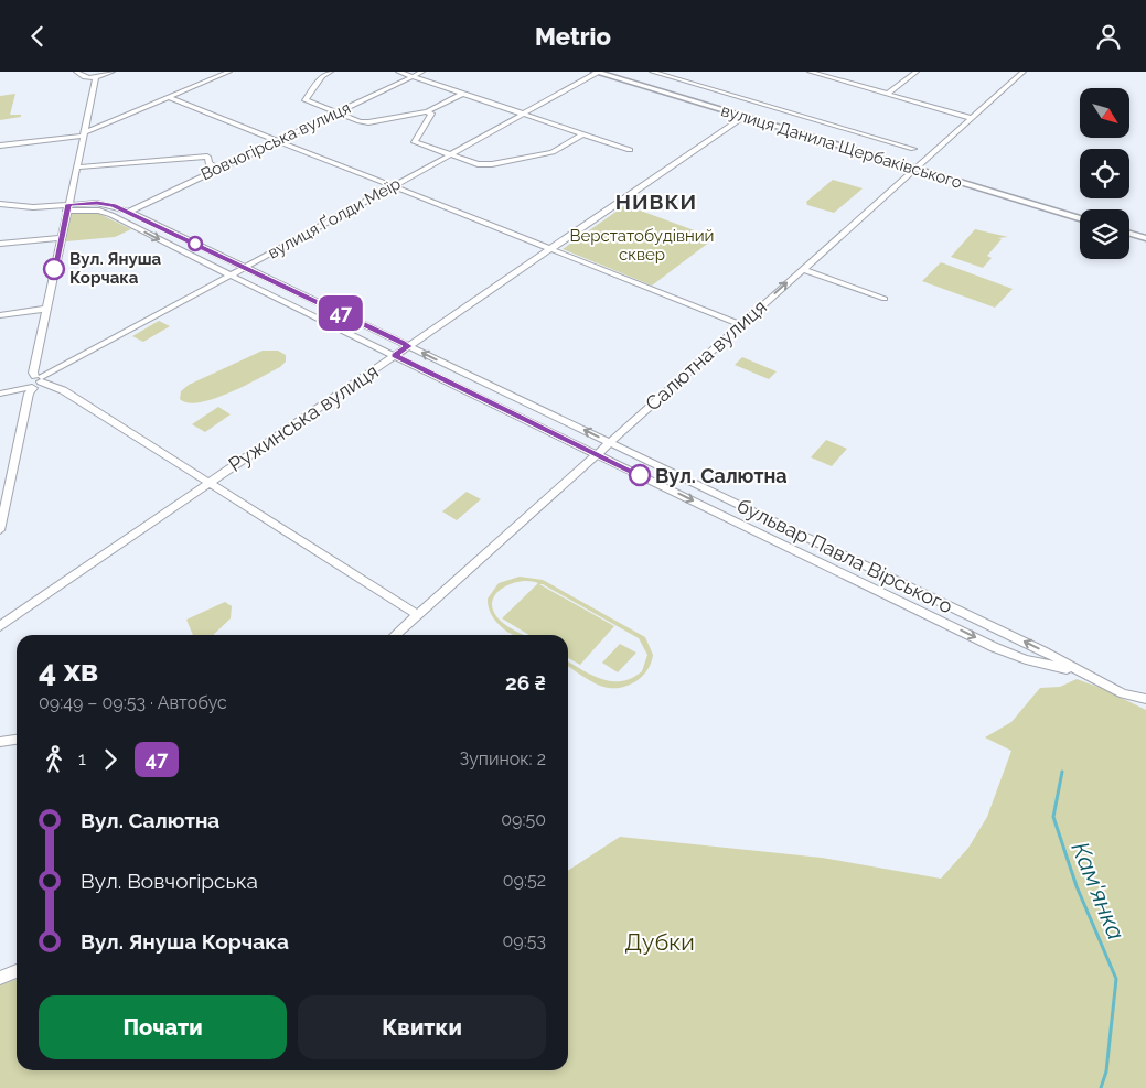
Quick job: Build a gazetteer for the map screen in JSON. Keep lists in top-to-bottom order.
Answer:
{
  "streets": {
    "main road": ["вулиця Данила Щербаківського"],
    "street": [
      "Вовчогірська вулиця",
      "вулиця Ґолди Меїр",
      "Салютна вулиця",
      "Ружинська вулиця",
      "бульвар Павла Вірського"
    ]
  },
  "crossings": [
    ["Вовчогірська вулиця", "бульвар Павла Вірського"],
    ["вулиця Данила Щербаківського", "вулиця Ґолди Меїр"],
    ["вулиця Данила Щербаківського", "Салютна вулиця"],
    ["вулиця Данила Щербаківського", "Ружинська вулиця"],
    ["вулиця Ґолди Меїр", "бульвар Павла Вірського"],
    ["Салютна вулиця", "бульвар Павла Вірського"],
    ["Ружинська вулиця", "бульвар Павла Вірського"]
  ],
  "districts": ["НИВКИ"],
  "water": ["Кам'янка"],
  "parks": ["Верстатобудівний сквер", "Дубки"],
  "places": ["Вул. Януша Корчака", "Вул. Салютна"],
  "lines": ["bus line 47"],
  "north": "bottom right",
  "page": {
    "header": "Metrio",
    "on_map": "47",
    "heading": ["4 хв", "09:49 – 09:53 · Автобус", "26 ₴"],
    "legs": ["1", "47", "Зупинок: 2"],
    "list": [
      {
        "name": "Вул. Салютна",
        "value": "09:50"
      },
      {
        "name": "Вул. Вовчогірська",
        "value": "09:52"
      },
      {
        "name": "Вул. Януша Корчака",
        "value": "09:53"
      }
    ],
    "buttons": ["Почати", "Квитки"]
  }
}
